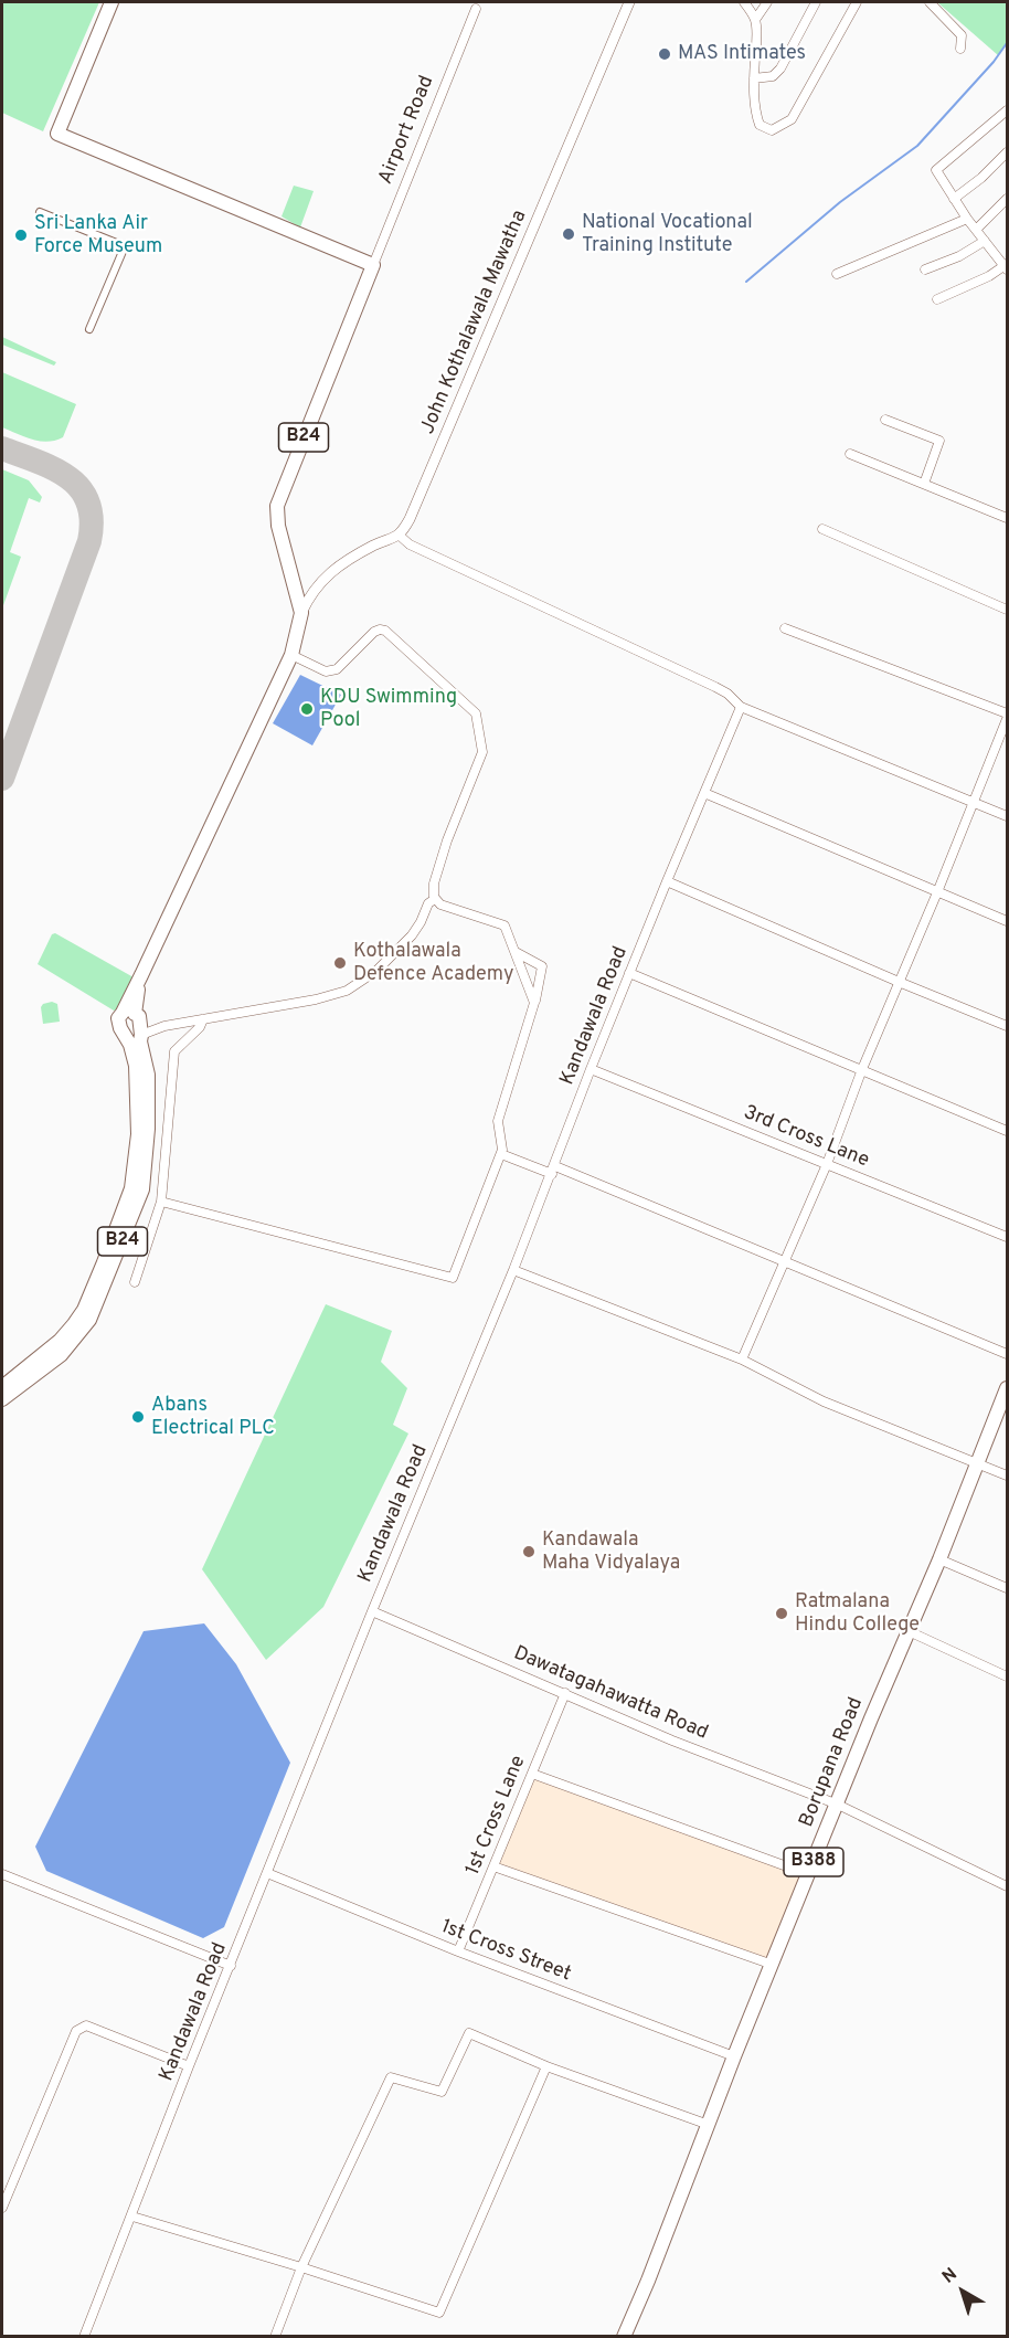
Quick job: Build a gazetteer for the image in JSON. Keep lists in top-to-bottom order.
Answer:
{
  "streets": {
    "main road": ["B24", "Borupana Road", "B388"],
    "street": [
      "Airport Road",
      "John Kothalawala Mawatha",
      "Kandawala Road",
      "3rd Cross Lane",
      "Dawatagahawatta Road",
      "1st Cross Lane",
      "1st Cross Street"
    ]
  },
  "crossings": [
    ["Airport Road", "B24"],
    ["Kandawala Road", "3rd Cross Lane"],
    ["Kandawala Road", "Dawatagahawatta Road"],
    ["Kandawala Road", "1st Cross Street"],
    ["Dawatagahawatta Road", "Borupana Road"],
    ["Dawatagahawatta Road", "1st Cross Lane"],
    ["Borupana Road", "1st Cross Street"],
    ["1st Cross Lane", "1st Cross Street"]
  ],
  "places": [
    "MAS Intimates",
    "National Vocational Training Institute",
    "Sri Lanka Air Force Museum",
    "KDU Swimming Pool",
    "Kothalawala Defence Academy",
    "Abans Electrical PLC",
    "Kandawala Maha Vidyalaya",
    "Ratmalana Hindu College"
  ],
  "north": "top left"
}
